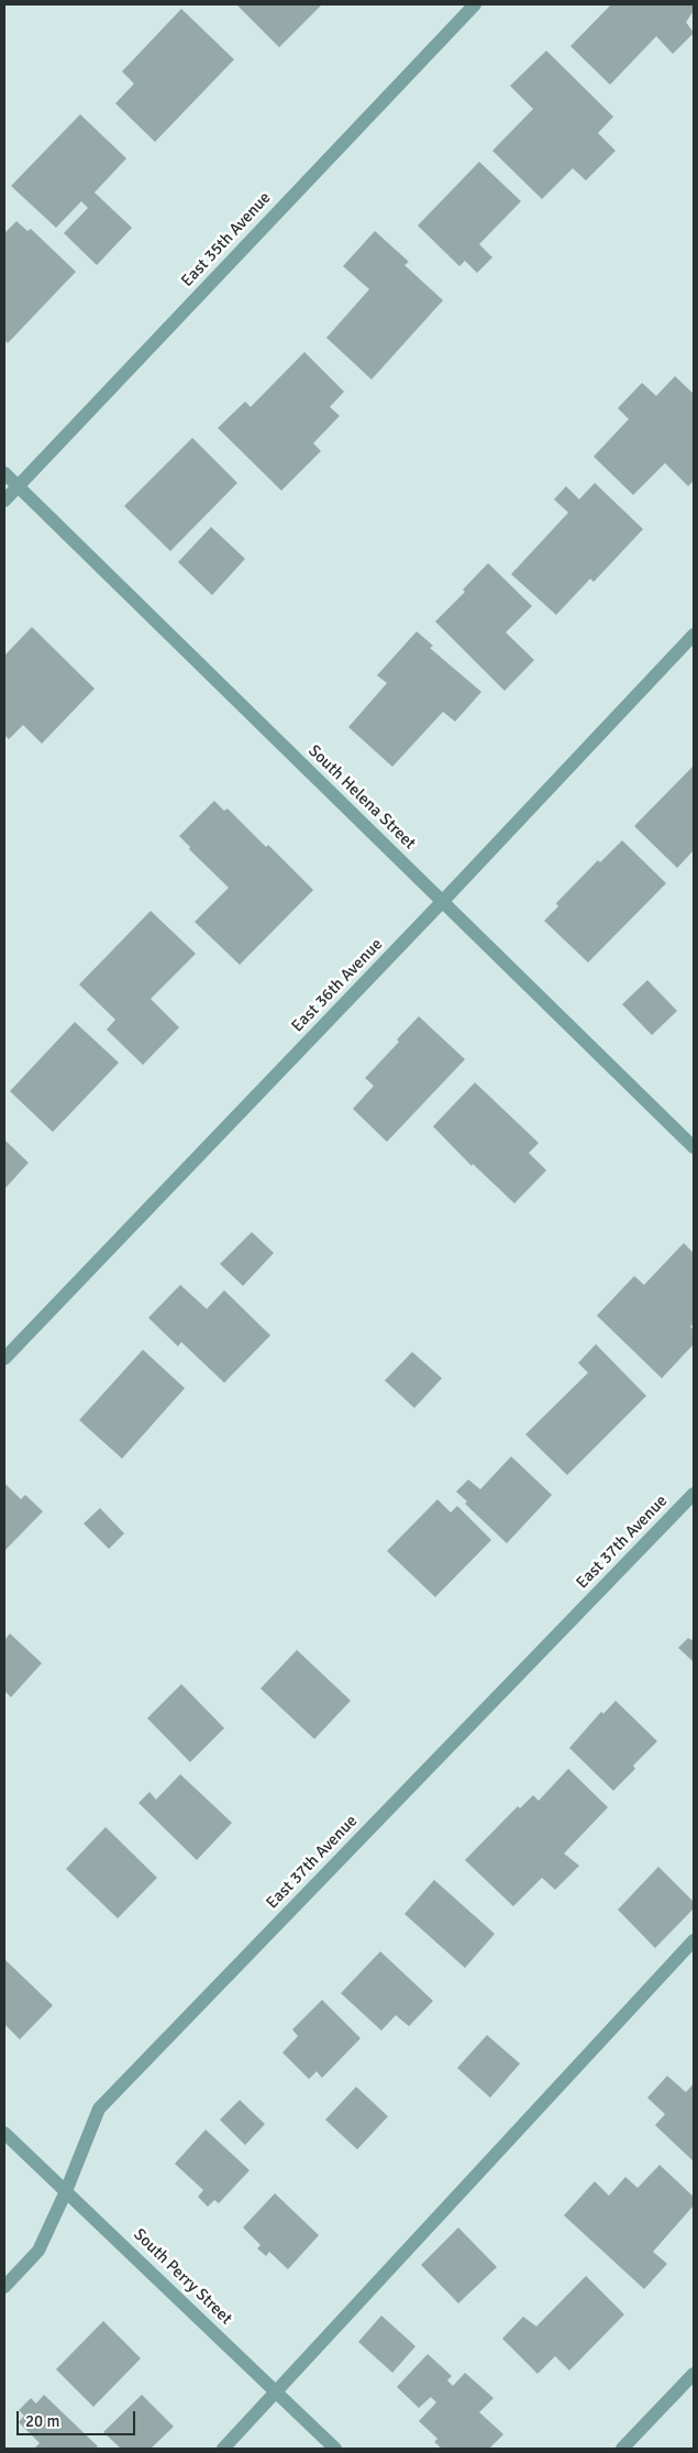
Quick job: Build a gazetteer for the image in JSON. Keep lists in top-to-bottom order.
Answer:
{
  "streets": {
    "street": [
      "East 35th Avenue",
      "South Helena Street",
      "East 36th Avenue",
      "East 37th Avenue",
      "South Perry Street"
    ]
  },
  "crossings": [
    ["East 35th Avenue", "South Helena Street"],
    ["South Helena Street", "East 36th Avenue"],
    ["East 37th Avenue", "South Perry Street"]
  ],
  "scale_bar": "20 m"
}
